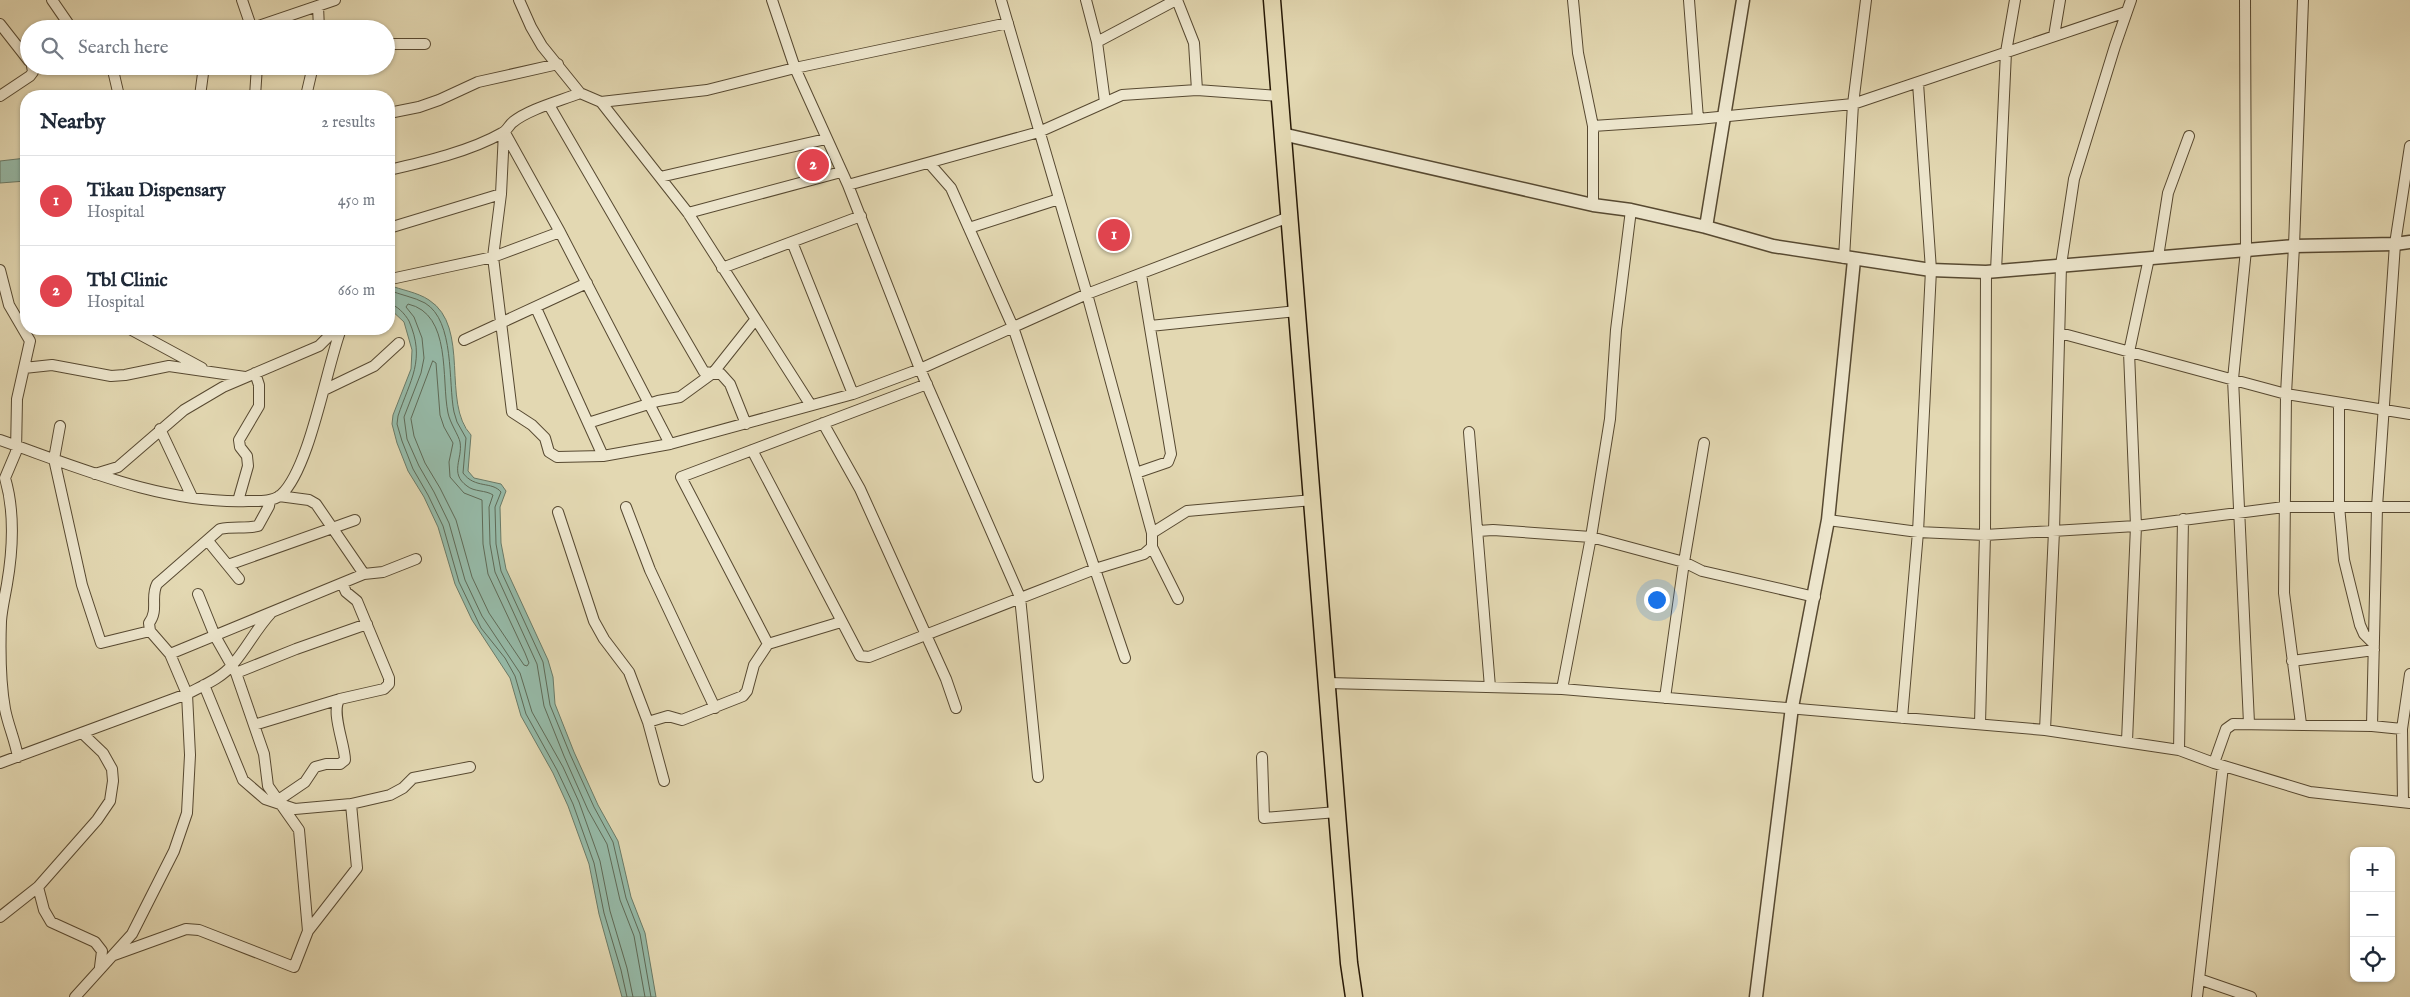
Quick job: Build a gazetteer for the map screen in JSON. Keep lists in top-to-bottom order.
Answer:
{
  "page": {
    "search": "Search here",
    "heading": ["Nearby", "2 results"],
    "pins": ["2", "1"],
    "list": [
      {
        "mark": "1",
        "name": "Tikau Dispensary",
        "note": "Hospital",
        "value": "450 m"
      },
      {
        "mark": "2",
        "name": "Tbl Clinic",
        "note": "Hospital",
        "value": "660 m"
      }
    ],
    "map_buttons": ["+", "−"]
  }
}
